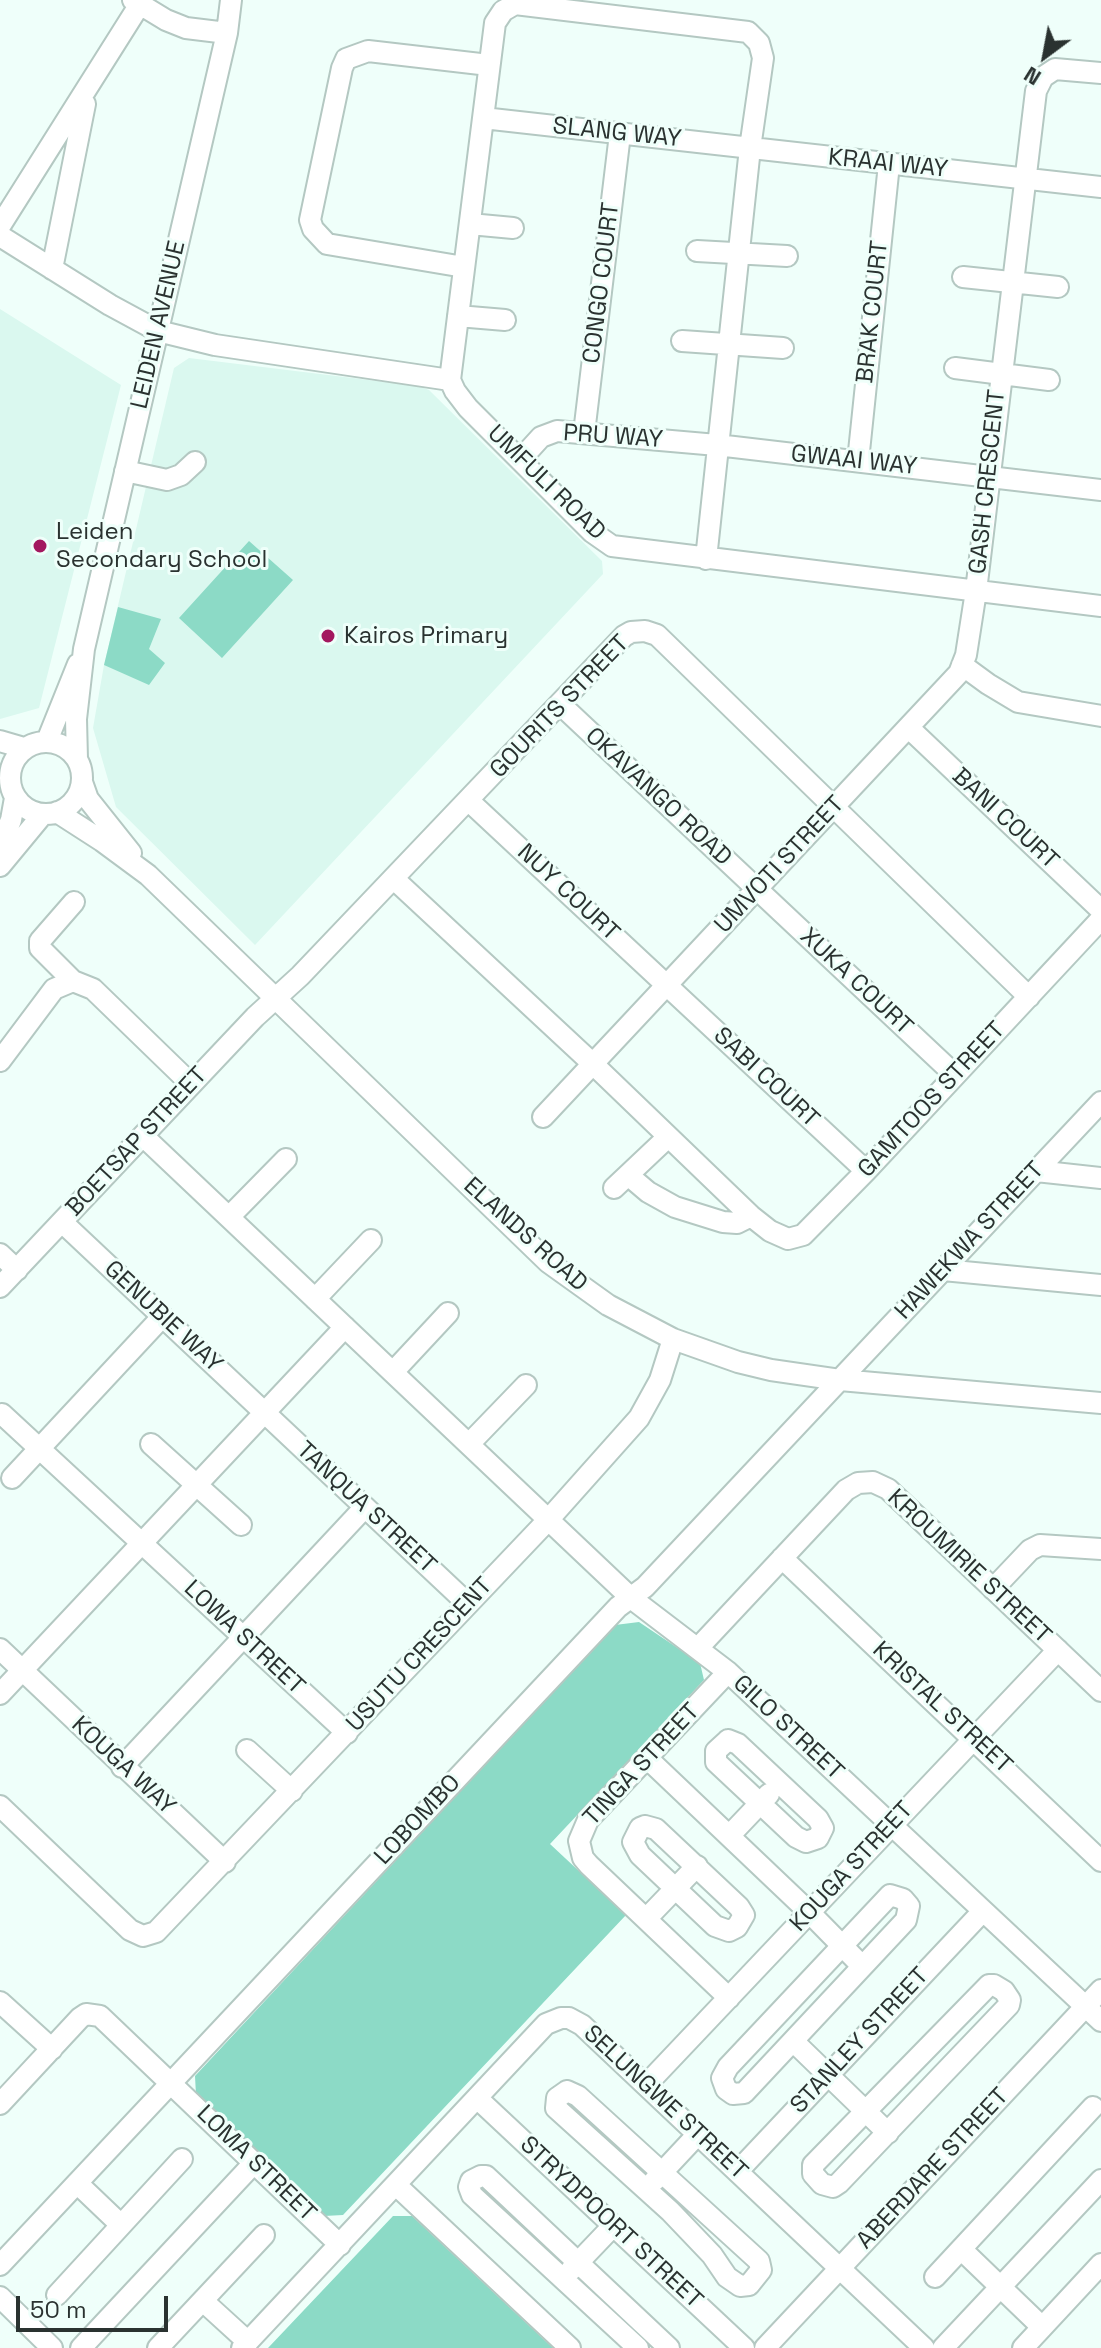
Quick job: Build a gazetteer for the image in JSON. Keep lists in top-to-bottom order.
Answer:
{
  "streets": {
    "street": [
      "SLANG WAY",
      "KRAAI WAY",
      "CONGO COURT",
      "BRAK COURT",
      "LEIDEN AVENUE",
      "PRU WAY",
      "GWAAI WAY",
      "GASH CRESCENT",
      "UMFULI ROAD",
      "GOURITS STREET",
      "OKAVANGO ROAD",
      "BANI COURT",
      "UMVOTI STREET",
      "NUY COURT",
      "XUKA COURT",
      "SABI COURT",
      "GAMTOOS STREET",
      "BOETSAP STREET",
      "ELANDS ROAD",
      "HAWEKWA STREET",
      "GENUBIE WAY",
      "TANQUA STREET",
      "KROUMIRIE STREET",
      "LOWA STREET",
      "USUTU CRESCENT",
      "KRISTAL STREET",
      "GILO STREET",
      "TINGA STREET",
      "KOUGA WAY",
      "LOBOMBO",
      "KOUGA STREET",
      "STANLEY STREET",
      "SELUNGWE STREET",
      "LOMA STREET",
      "ABERDARE STREET",
      "STRYDPOORT STREET"
    ]
  },
  "crossings": [
    ["SLANG WAY", "KRAAI WAY"],
    ["SLANG WAY", "CONGO COURT"],
    ["KRAAI WAY", "BRAK COURT"],
    ["KRAAI WAY", "GASH CRESCENT"],
    ["CONGO COURT", "PRU WAY"],
    ["BRAK COURT", "GWAAI WAY"],
    ["LEIDEN AVENUE", "ELANDS ROAD"],
    ["PRU WAY", "GWAAI WAY"],
    ["PRU WAY", "UMFULI ROAD"],
    ["GWAAI WAY", "GASH CRESCENT"],
    ["GASH CRESCENT", "UMFULI ROAD"],
    ["GASH CRESCENT", "UMVOTI STREET"],
    ["UMFULI ROAD", "UMVOTI STREET"],
    ["GOURITS STREET", "OKAVANGO ROAD"],
    ["GOURITS STREET", "UMVOTI STREET"],
    ["GOURITS STREET", "NUY COURT"],
    ["GOURITS STREET", "GAMTOOS STREET"],
    ["GOURITS STREET", "BOETSAP STREET"],
    ["GOURITS STREET", "ELANDS ROAD"],
    ["OKAVANGO ROAD", "UMVOTI STREET"],
    ["OKAVANGO ROAD", "XUKA COURT"],
    ["BANI COURT", "UMVOTI STREET"],
    ["UMVOTI STREET", "NUY COURT"],
    ["UMVOTI STREET", "XUKA COURT"],
    ["UMVOTI STREET", "SABI COURT"],
    ["UMVOTI STREET", "GAMTOOS STREET"],
    ["NUY COURT", "SABI COURT"],
    ["XUKA COURT", "GAMTOOS STREET"],
    ["SABI COURT", "GAMTOOS STREET"],
    ["BOETSAP STREET", "ELANDS ROAD"],
    ["BOETSAP STREET", "GENUBIE WAY"],
    ["BOETSAP STREET", "GILO STREET"],
    ["ELANDS ROAD", "HAWEKWA STREET"],
    ["ELANDS ROAD", "USUTU CRESCENT"],
    ["ELANDS ROAD", "LOBOMBO"],
    ["HAWEKWA STREET", "LOBOMBO"],
    ["GENUBIE WAY", "TANQUA STREET"],
    ["TANQUA STREET", "USUTU CRESCENT"],
    ["KROUMIRIE STREET", "KRISTAL STREET"],
    ["KROUMIRIE STREET", "GILO STREET"],
    ["KROUMIRIE STREET", "KOUGA STREET"],
    ["LOWA STREET", "USUTU CRESCENT"],
    ["USUTU CRESCENT", "GILO STREET"],
    ["USUTU CRESCENT", "KOUGA WAY"],
    ["KRISTAL STREET", "KOUGA STREET"],
    ["GILO STREET", "TINGA STREET"],
    ["GILO STREET", "LOBOMBO"],
    ["GILO STREET", "KOUGA STREET"],
    ["GILO STREET", "STANLEY STREET"],
    ["GILO STREET", "ABERDARE STREET"],
    ["TINGA STREET", "KOUGA STREET"],
    ["LOBOMBO", "LOMA STREET"],
    ["KOUGA STREET", "SELUNGWE STREET"],
    ["STANLEY STREET", "SELUNGWE STREET"],
    ["SELUNGWE STREET", "LOMA STREET"],
    ["SELUNGWE STREET", "ABERDARE STREET"],
    ["SELUNGWE STREET", "STRYDPOORT STREET"]
  ],
  "places": ["Leiden Secondary School", "Kairos Primary"],
  "scale_bar": "50 m",
  "north": "bottom left"
}
